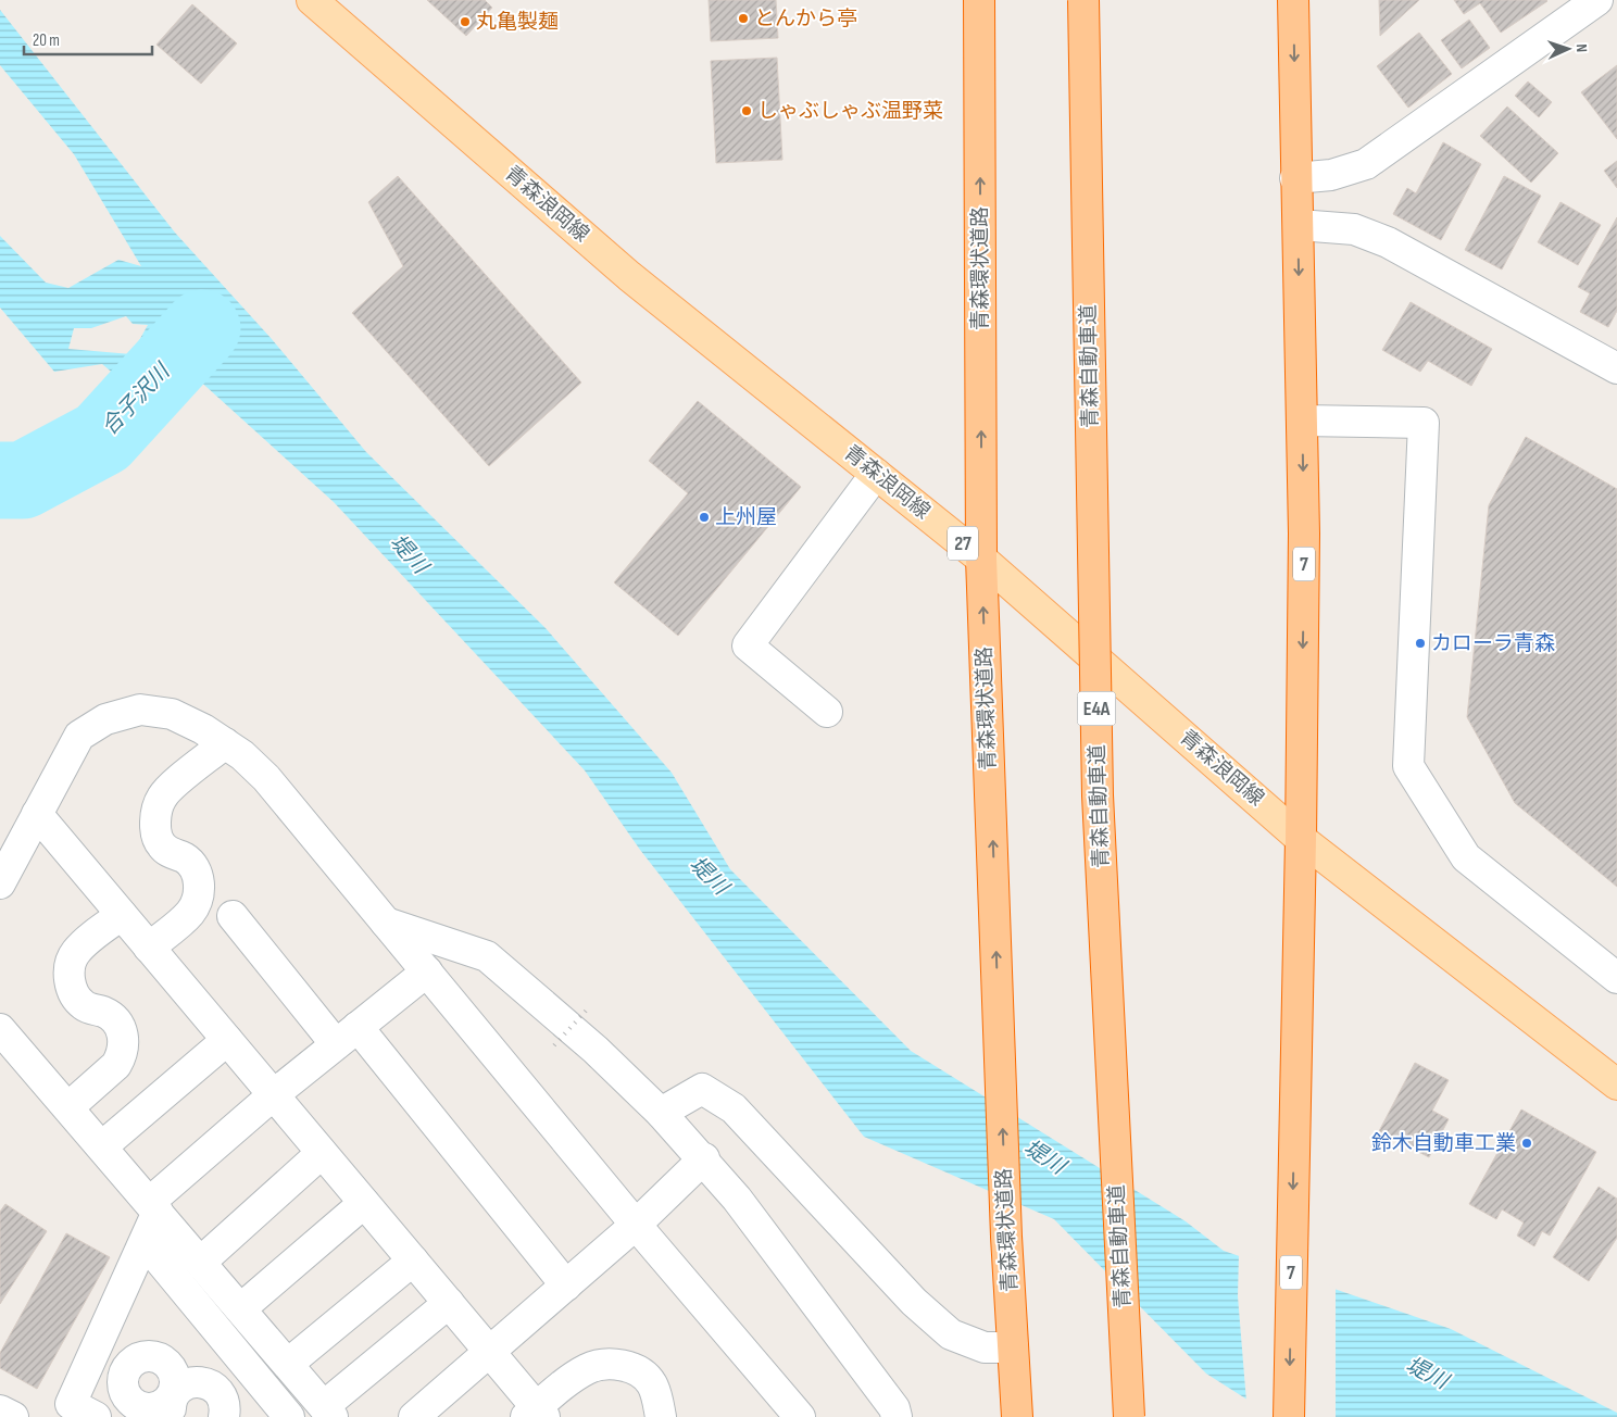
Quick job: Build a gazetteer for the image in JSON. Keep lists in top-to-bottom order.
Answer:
{
  "streets": {
    "highway": [
      "青森環状道路",
      "青森自動車道",
      "7",
      "E4A"
    ],
    "main road": ["青森浪岡線", "27"]
  },
  "crossings": [
    ["青森浪岡線", "青森環状道路"],
    ["青森浪岡線", "7"]
  ],
  "one_way": ["青森環状道路"],
  "water": ["合子沢川", "堤川"],
  "places": [
    "とんから亭",
    "丸亀製麺",
    "しゃぶしゃぶ温野菜",
    "上州屋",
    "カローラ青森",
    "鈴木自動車工業"
  ],
  "scale_bar": "20 m",
  "north": "right"
}
